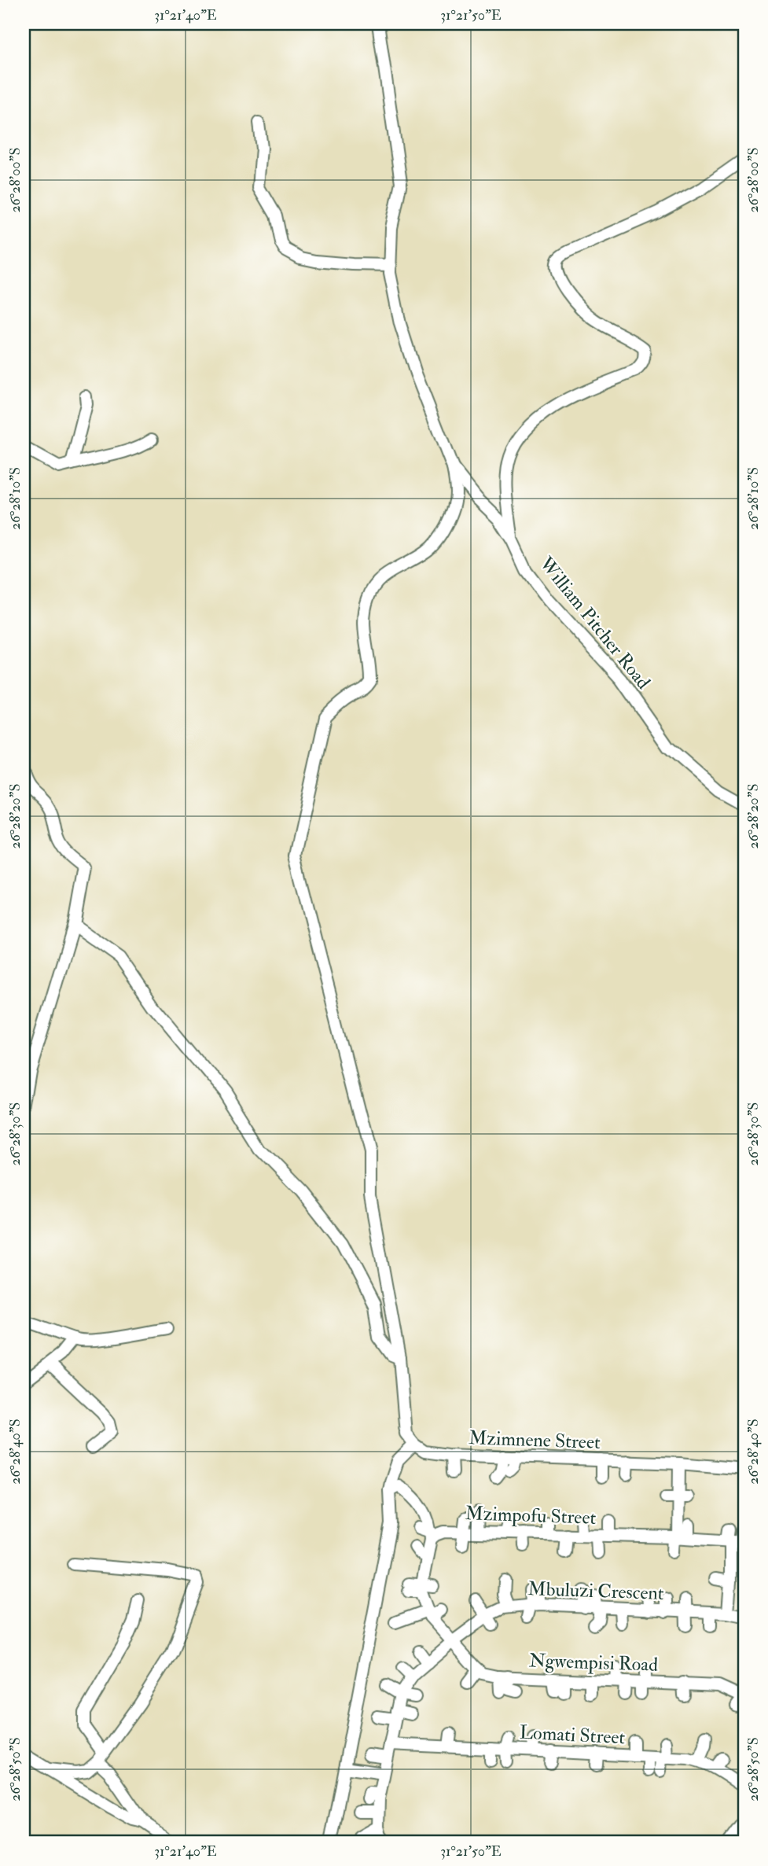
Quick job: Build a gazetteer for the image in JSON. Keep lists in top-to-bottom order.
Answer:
{
  "streets": {
    "street": [
      "William Pitcher Road",
      "Mzimnene Street",
      "Mzimpofu Street",
      "Mbuluzi Crescent",
      "Ngwempisi Road",
      "Lomati Street"
    ]
  },
  "crossings": [
    ["Mbuluzi Crescent", "Ngwempisi Road"],
    ["Mbuluzi Crescent", "Lomati Street"]
  ],
  "coordinates": [
    "31°21'40\"E",
    "31°21'50\"E",
    "26°28'00\"S",
    "26°28'10\"S",
    "26°28'20\"S",
    "26°28'30\"S",
    "26°28'40\"S",
    "26°28'50\"S"
  ]
}
